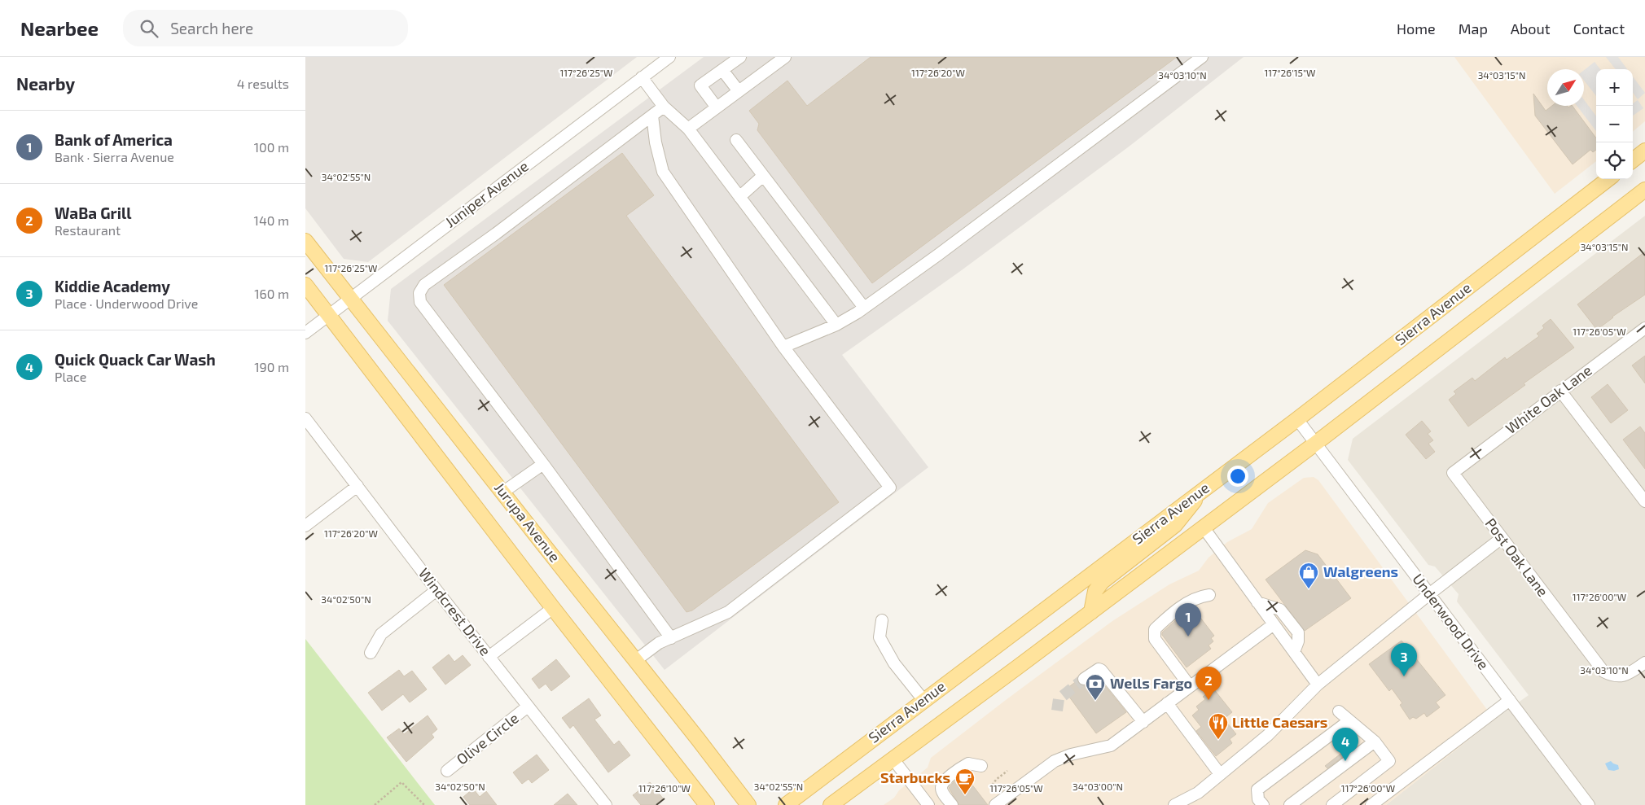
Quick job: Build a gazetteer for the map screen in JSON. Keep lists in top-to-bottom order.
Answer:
{
  "streets": {
    "main road": ["Sierra Avenue", "Jurupa Avenue"],
    "street": [
      "Juniper Avenue",
      "White Oak Lane",
      "Post Oak Lane",
      "Windcrest Drive",
      "Underwood Drive",
      "Olive Circle"
    ]
  },
  "crossings": [
    ["Juniper Avenue", "Jurupa Avenue"],
    ["Sierra Avenue", "Underwood Drive"],
    ["White Oak Lane", "Post Oak Lane"],
    ["Windcrest Drive", "Olive Circle"]
  ],
  "places": {
    "shop": ["Walgreens"],
    "bank": ["Wells Fargo"],
    "restaurant": ["Little Caesars"],
    "cafe": ["Starbucks"]
  },
  "north": "top right",
  "page": {
    "header": "Nearbee",
    "search": "Search here",
    "nav": [
      "Home",
      "Map",
      "About",
      "Contact"
    ],
    "heading": ["Nearby", "4 results"],
    "map_buttons": ["+", "−"],
    "list": [
      {
        "mark": "1",
        "name": "Bank of America",
        "note": "Bank · Sierra Avenue",
        "value": "100 m"
      },
      {
        "mark": "2",
        "name": "WaBa Grill",
        "note": "Restaurant",
        "value": "140 m"
      },
      {
        "mark": "3",
        "name": "Kiddie Academy",
        "note": "Place · Underwood Drive",
        "value": "160 m"
      },
      {
        "mark": "4",
        "name": "Quick Quack Car Wash",
        "note": "Place",
        "value": "190 m"
      }
    ],
    "pins": [
      "1",
      "3",
      "2",
      "4"
    ]
  },
  "coordinates": [
    "117°26'25\"W",
    "117°26'20\"W",
    "117°26'15\"W",
    "34°03'10\"N",
    "34°03'15\"N",
    "34°02'55\"N",
    "117°26'05\"W",
    "117°26'00\"W",
    "34°02'50\"N",
    "34°03'00\"N",
    "117°26'10\"W"
  ]
}
